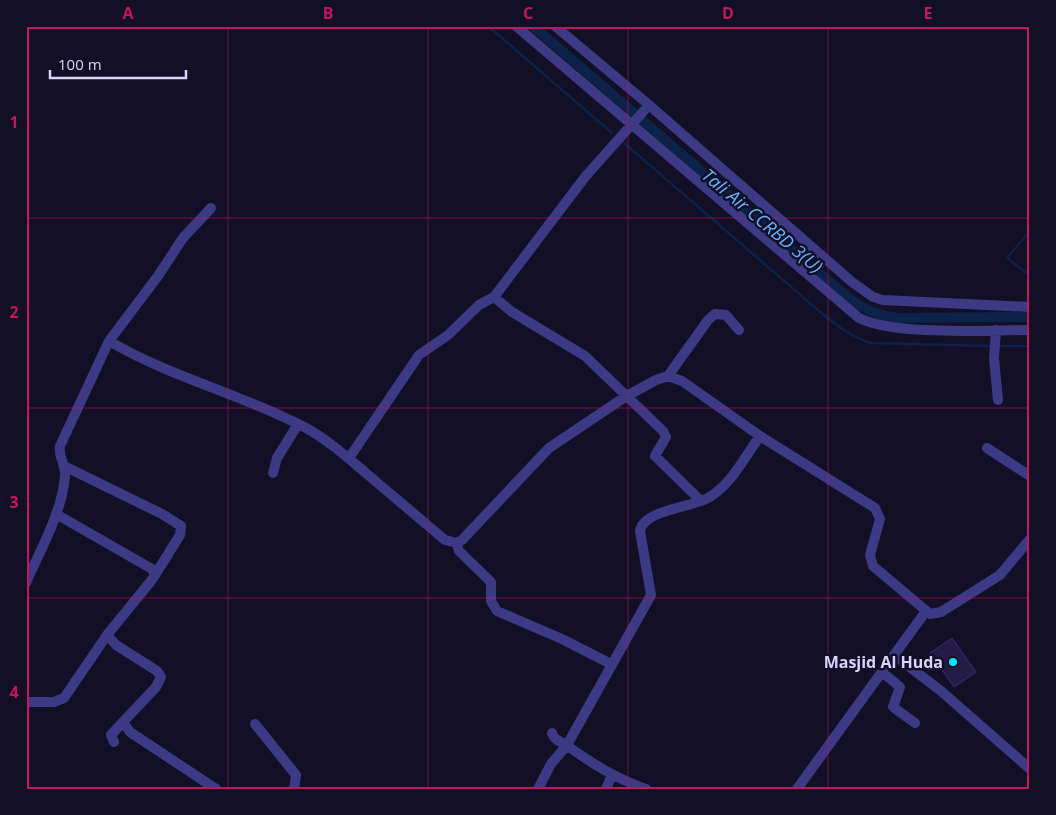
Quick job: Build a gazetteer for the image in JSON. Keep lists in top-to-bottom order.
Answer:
{
  "water": ["Tali Air CCRBD 3(U)"],
  "places": ["Masjid Al Huda"],
  "scale_bar": "100 m",
  "grid": {
    "columns": [
      "A",
      "B",
      "C",
      "D",
      "E"
    ],
    "rows": [
      "1",
      "2",
      "3",
      "4"
    ]
  }
}
